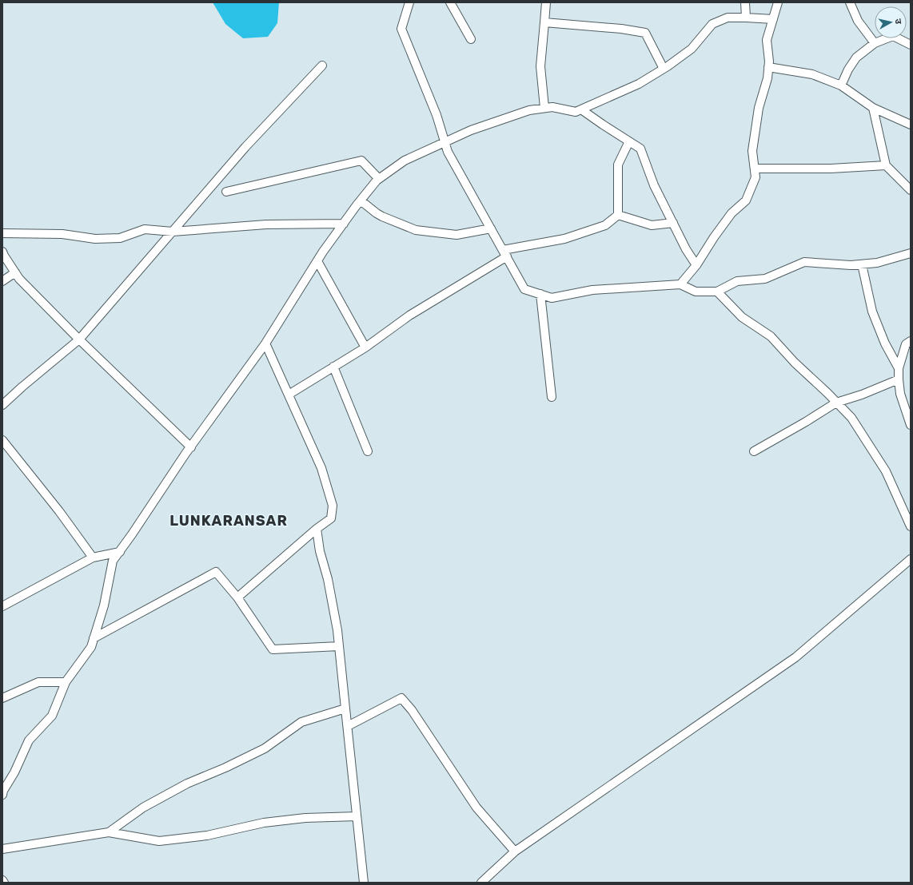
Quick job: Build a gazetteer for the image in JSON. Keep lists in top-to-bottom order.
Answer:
{
  "districts": ["LUNKARANSAR"],
  "north": "right"
}
